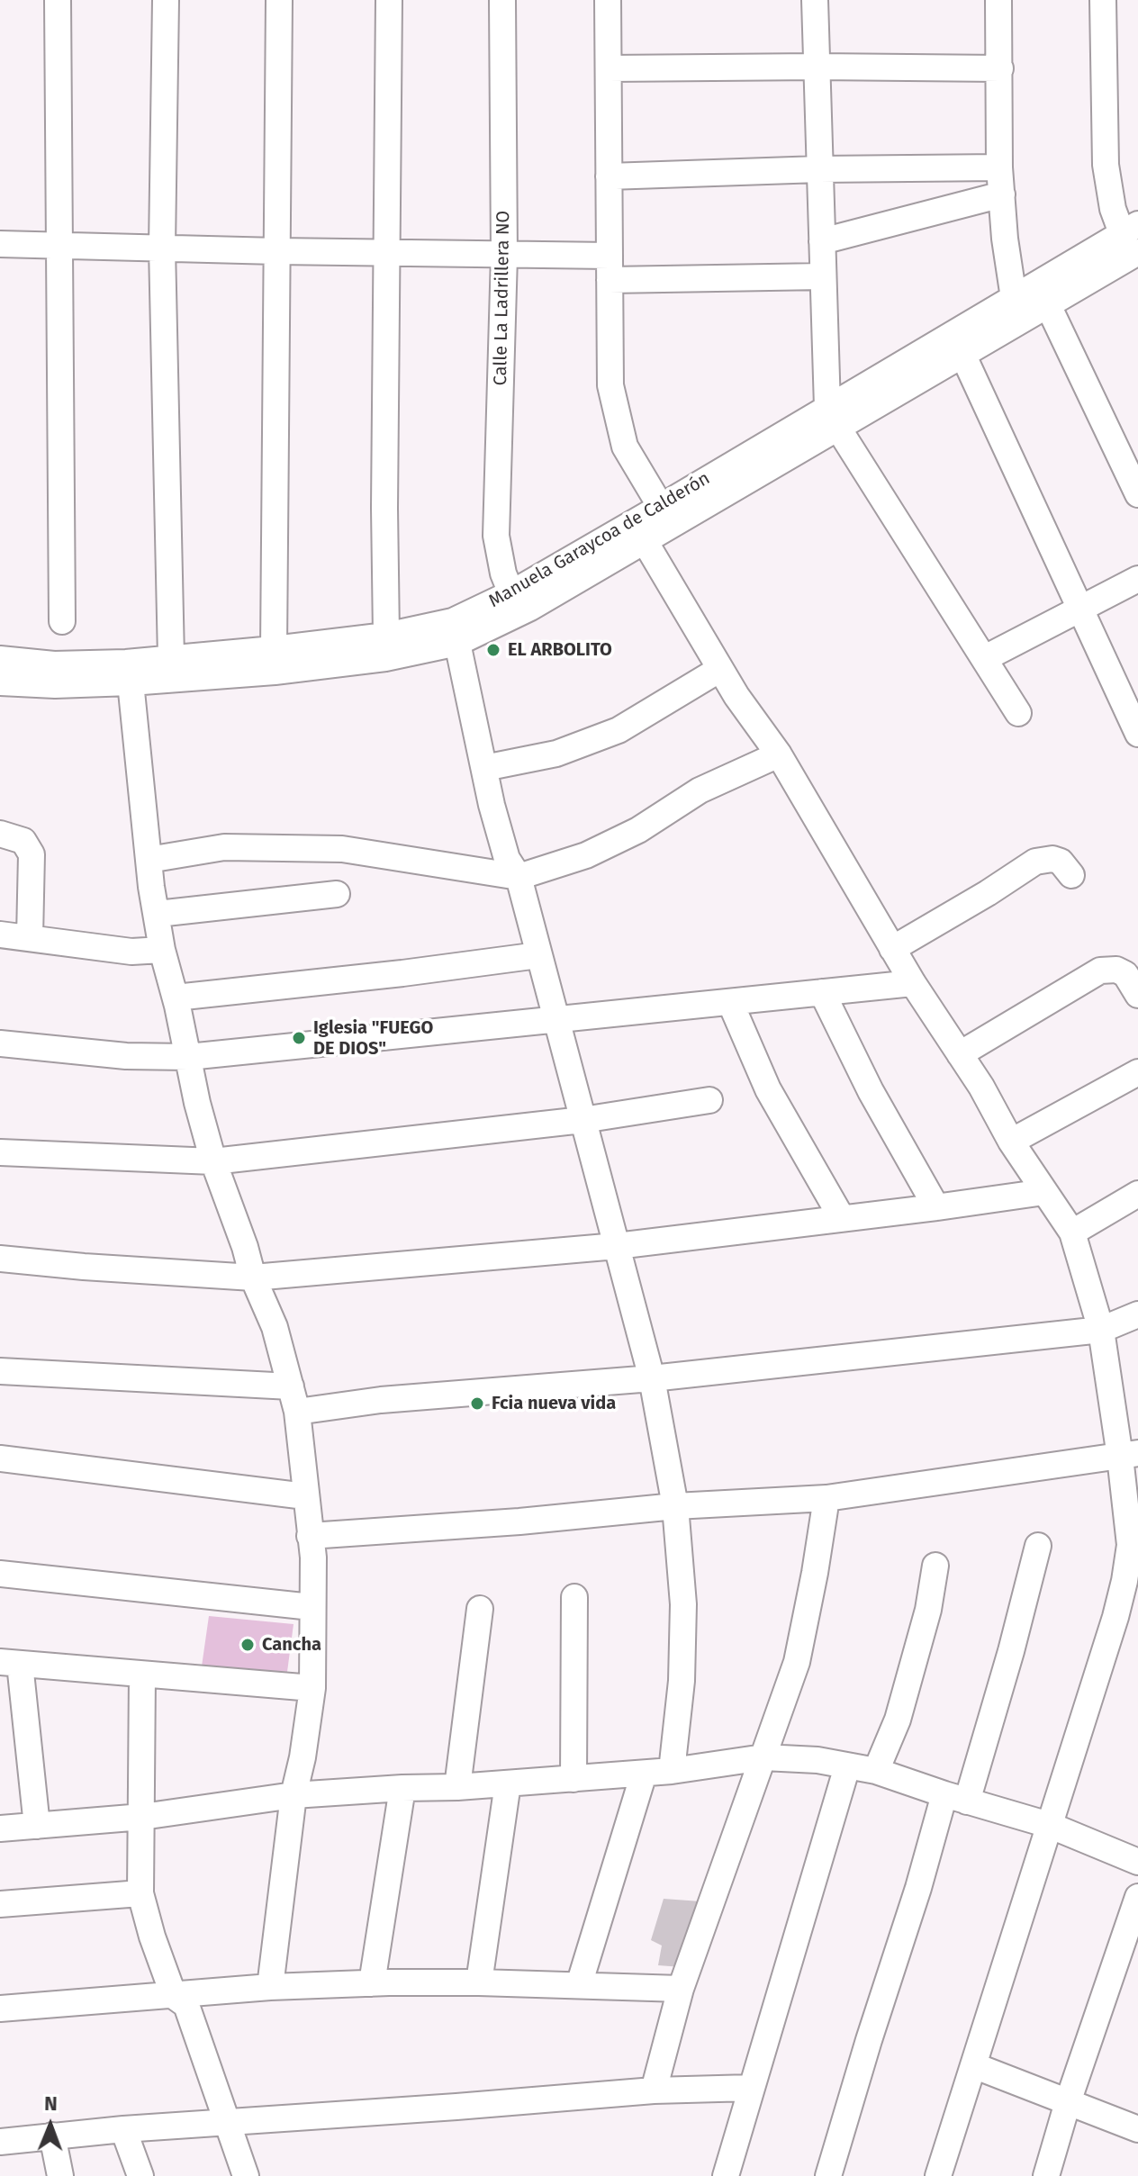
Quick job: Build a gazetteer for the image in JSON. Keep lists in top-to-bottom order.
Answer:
{
  "streets": {
    "street": ["Calle La Ladrillera NO", "Manuela Garaycoa de Calderón"]
  },
  "crossings": [
    ["Calle La Ladrillera NO", "Manuela Garaycoa de Calderón"]
  ],
  "places": [
    "EL ARBOLITO",
    "Iglesia \"FUEGO DE DIOS\"",
    "Fcia nueva vida",
    "Cancha"
  ],
  "north": "top"
}
